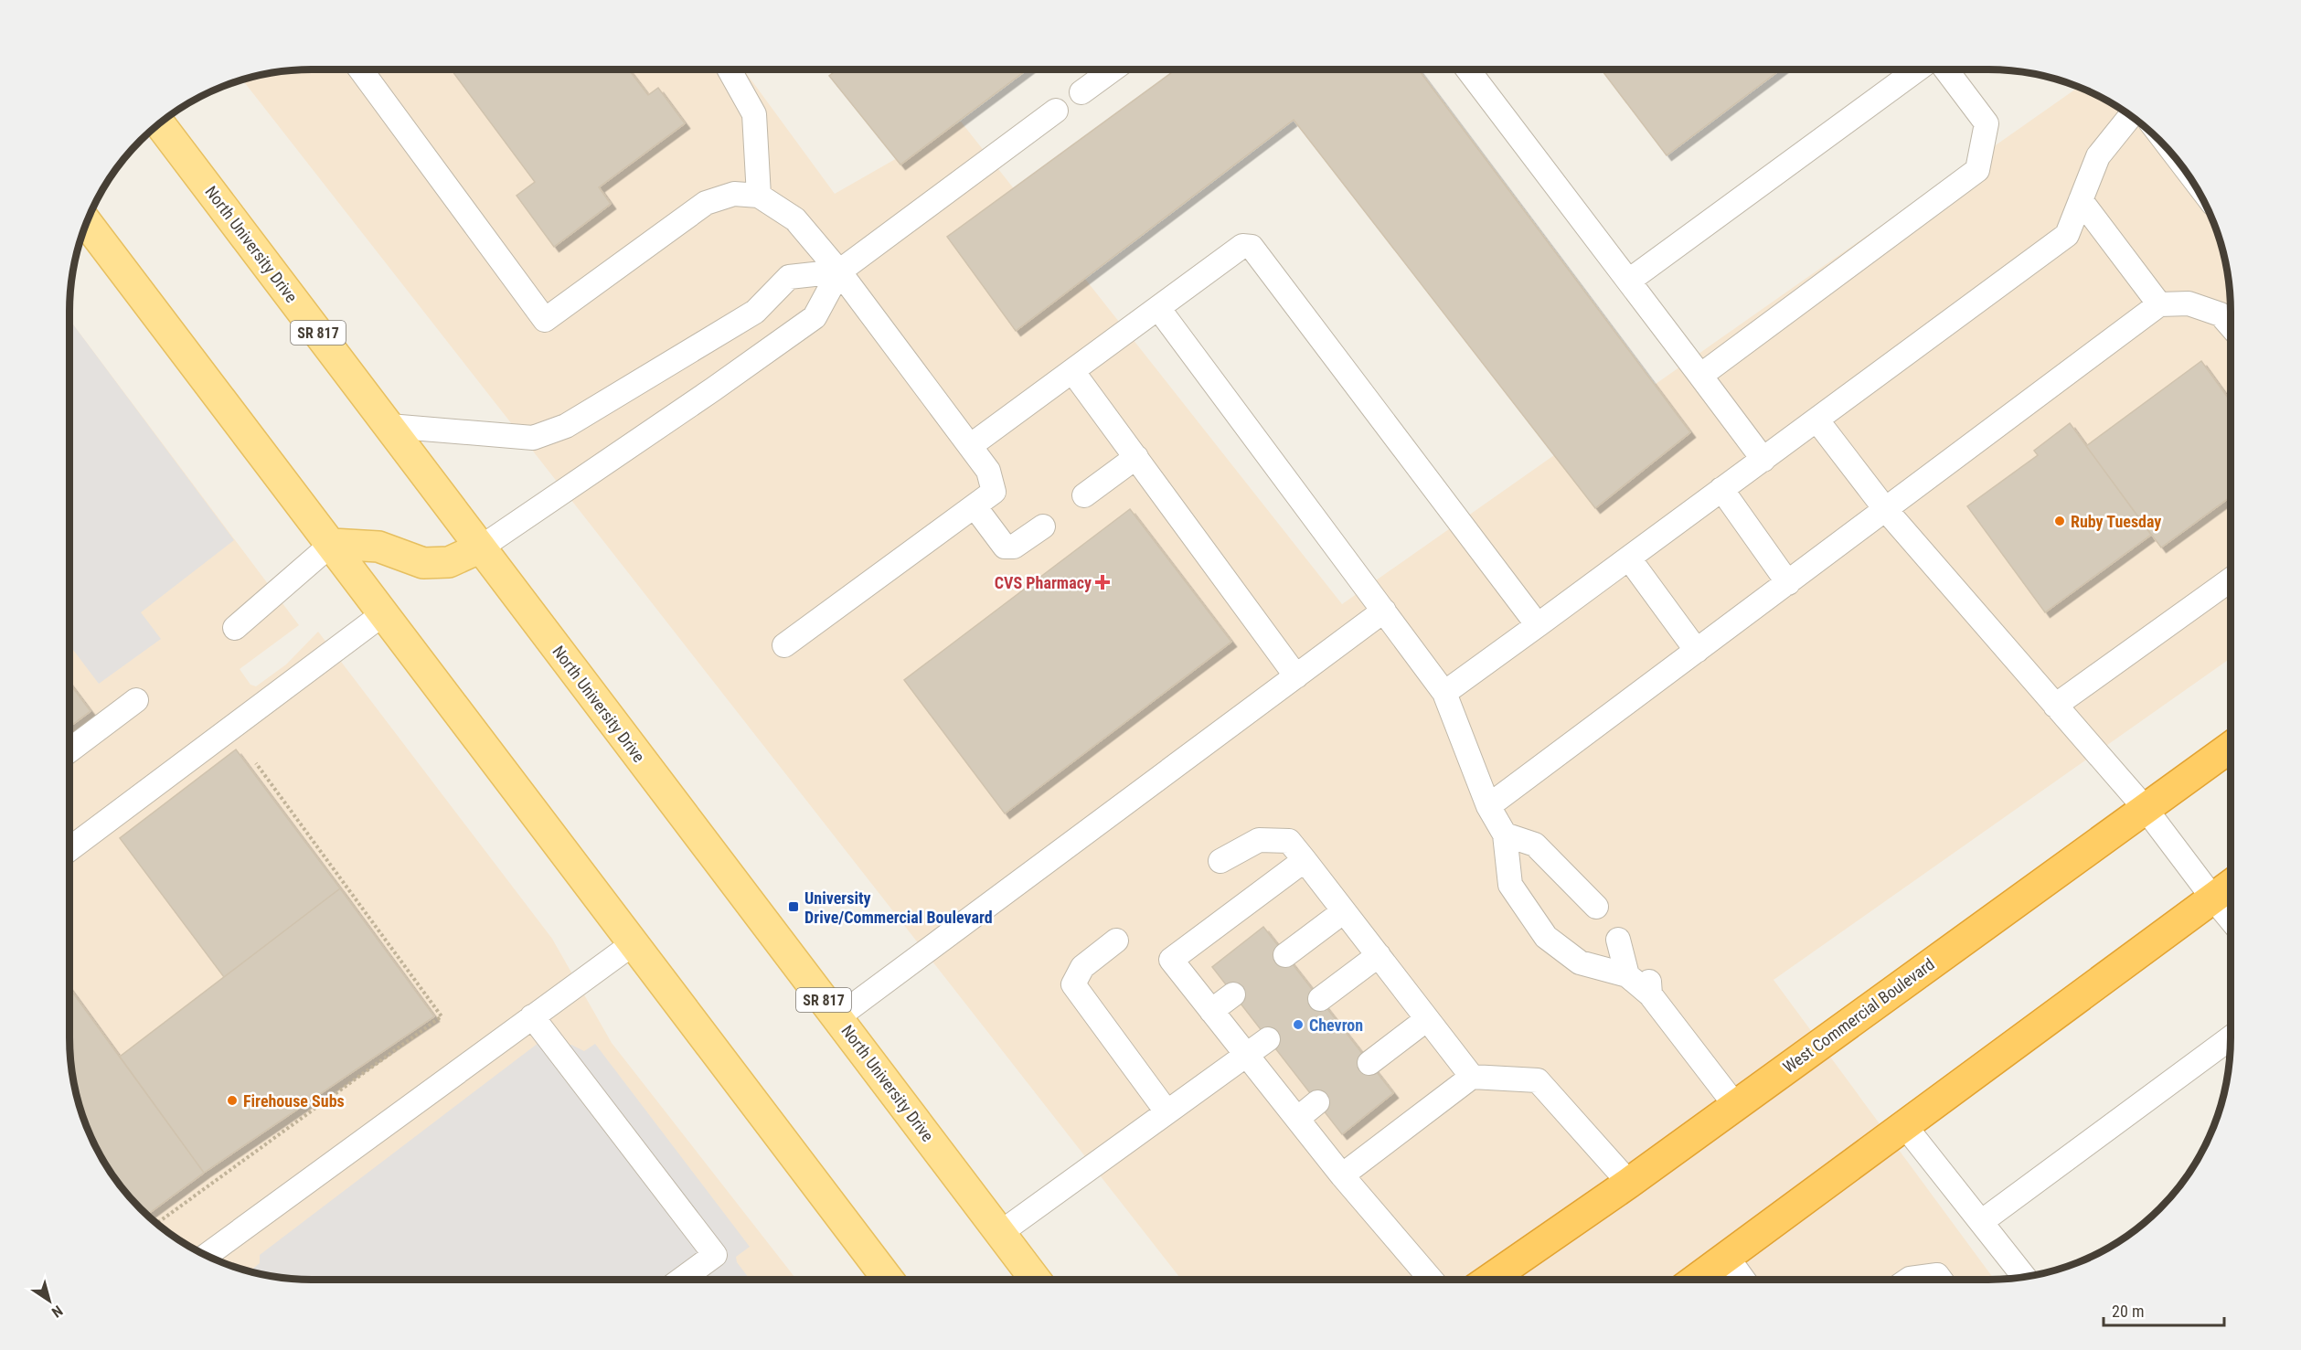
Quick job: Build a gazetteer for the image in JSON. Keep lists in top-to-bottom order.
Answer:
{
  "streets": {
    "highway": ["West Commercial Boulevard"],
    "main road": ["North University Drive", "SR 817"]
  },
  "places": {
    "other": ["Ruby Tuesday", "Chevron", "Firehouse Subs"],
    "health": ["CVS Pharmacy"],
    "transit": ["University Drive/Commercial Boulevard"]
  },
  "scale_bar": "20 m",
  "north": "bottom right"
}
